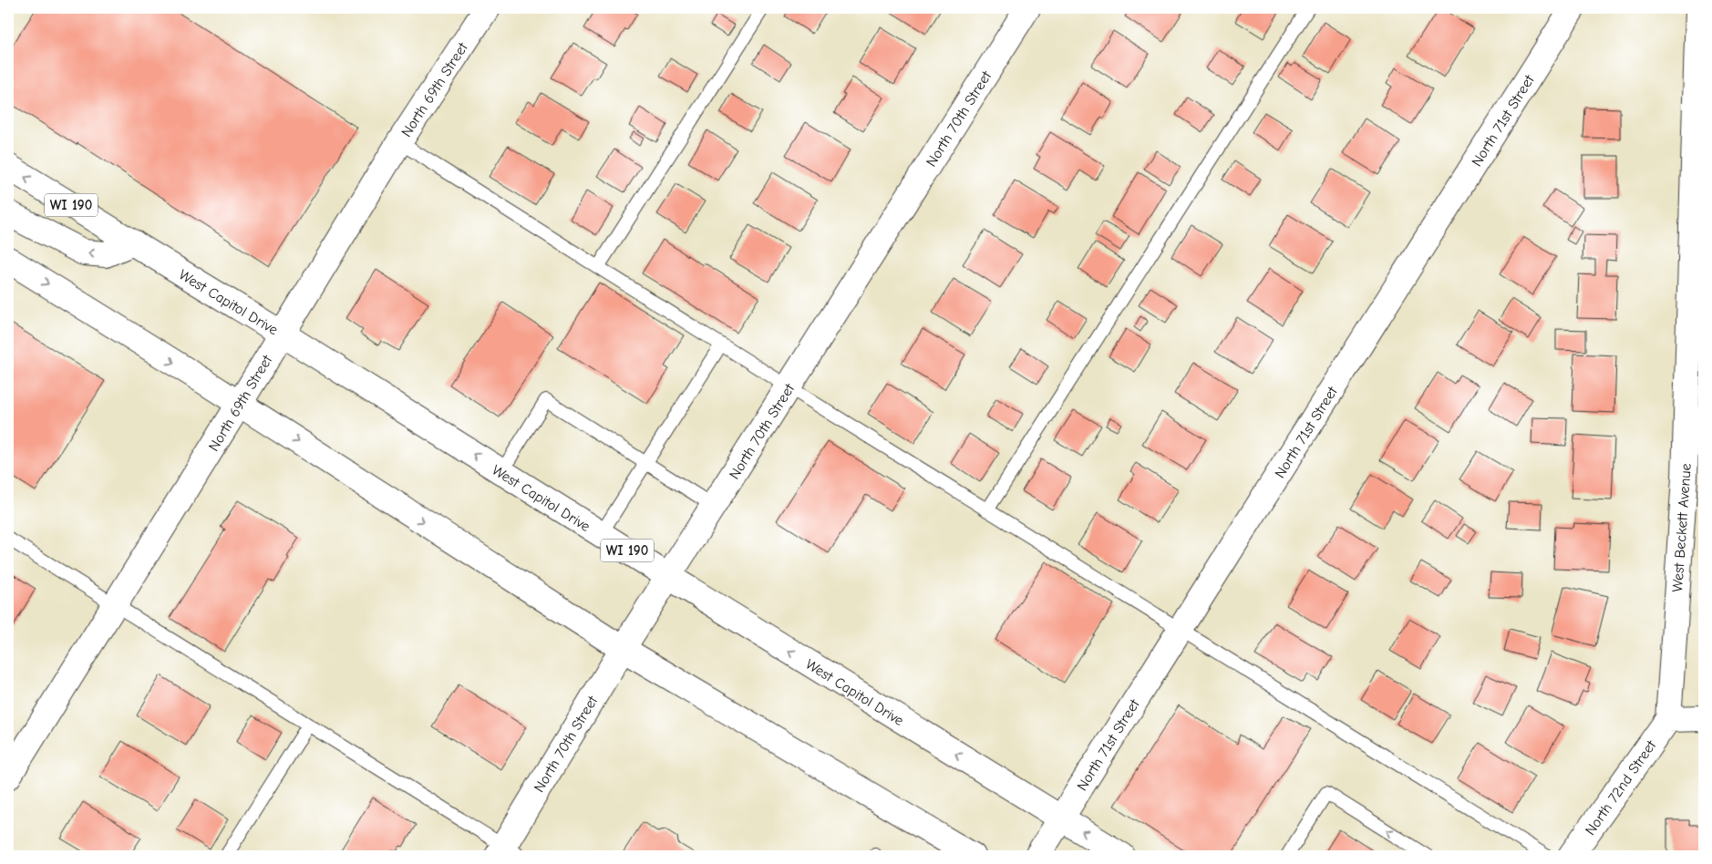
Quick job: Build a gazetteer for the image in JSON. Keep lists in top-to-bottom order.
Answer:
{
  "streets": {
    "street": [
      "North 69th Street",
      "North 70th Street",
      "North 71st Street",
      "WI 190",
      "West Capitol Drive",
      "West Beckett Avenue",
      "North 72nd Street"
    ]
  },
  "crossings": [
    ["North 69th Street", "West Capitol Drive"],
    ["North 70th Street", "West Capitol Drive"],
    ["North 71st Street", "West Capitol Drive"],
    ["West Beckett Avenue", "North 72nd Street"]
  ]
}
